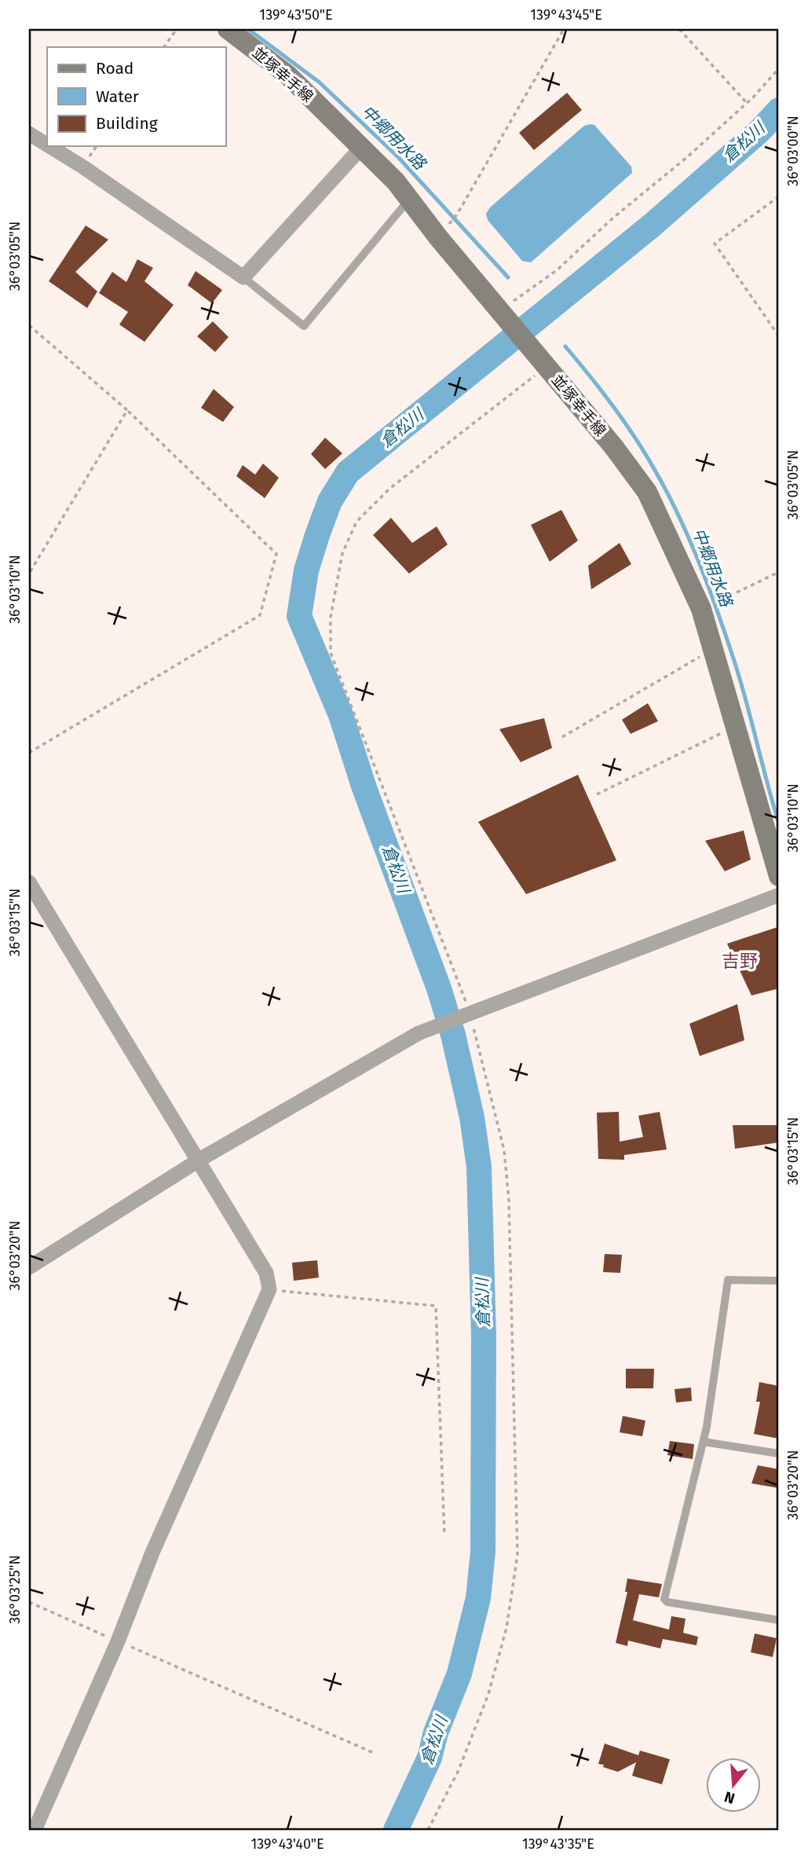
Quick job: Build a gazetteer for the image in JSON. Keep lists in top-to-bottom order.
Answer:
{
  "streets": {
    "main road": ["並塚幸手線"]
  },
  "districts": ["吉野"],
  "water": ["中郷用水路", "倉松川"],
  "legend": ["Road", "Water", "Building"],
  "north": "bottom",
  "coordinates": [
    "139°43'50\"E",
    "139°43'45\"E",
    "36°03'00\"N",
    "36°03'05\"N",
    "36°03'10\"N",
    "36°03'15\"N",
    "36°03'20\"N",
    "36°03'25\"N",
    "139°43'40\"E",
    "139°43'35\"E"
  ]
}
